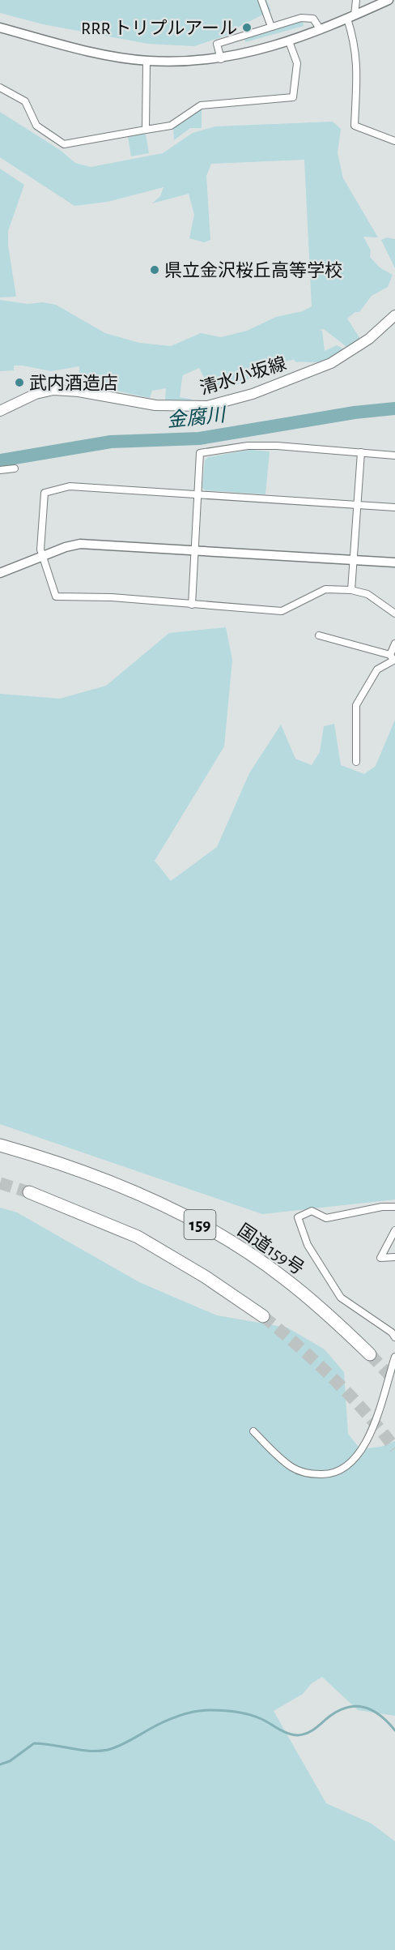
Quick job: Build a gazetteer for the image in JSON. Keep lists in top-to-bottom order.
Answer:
{
  "streets": {
    "highway": ["159", "国道159号"],
    "main road": ["清水小坂線"]
  },
  "water": ["金腐川"],
  "places": ["RRR トリプルアール", "県立金沢桜丘高等学校", "武内酒造店"]
}
